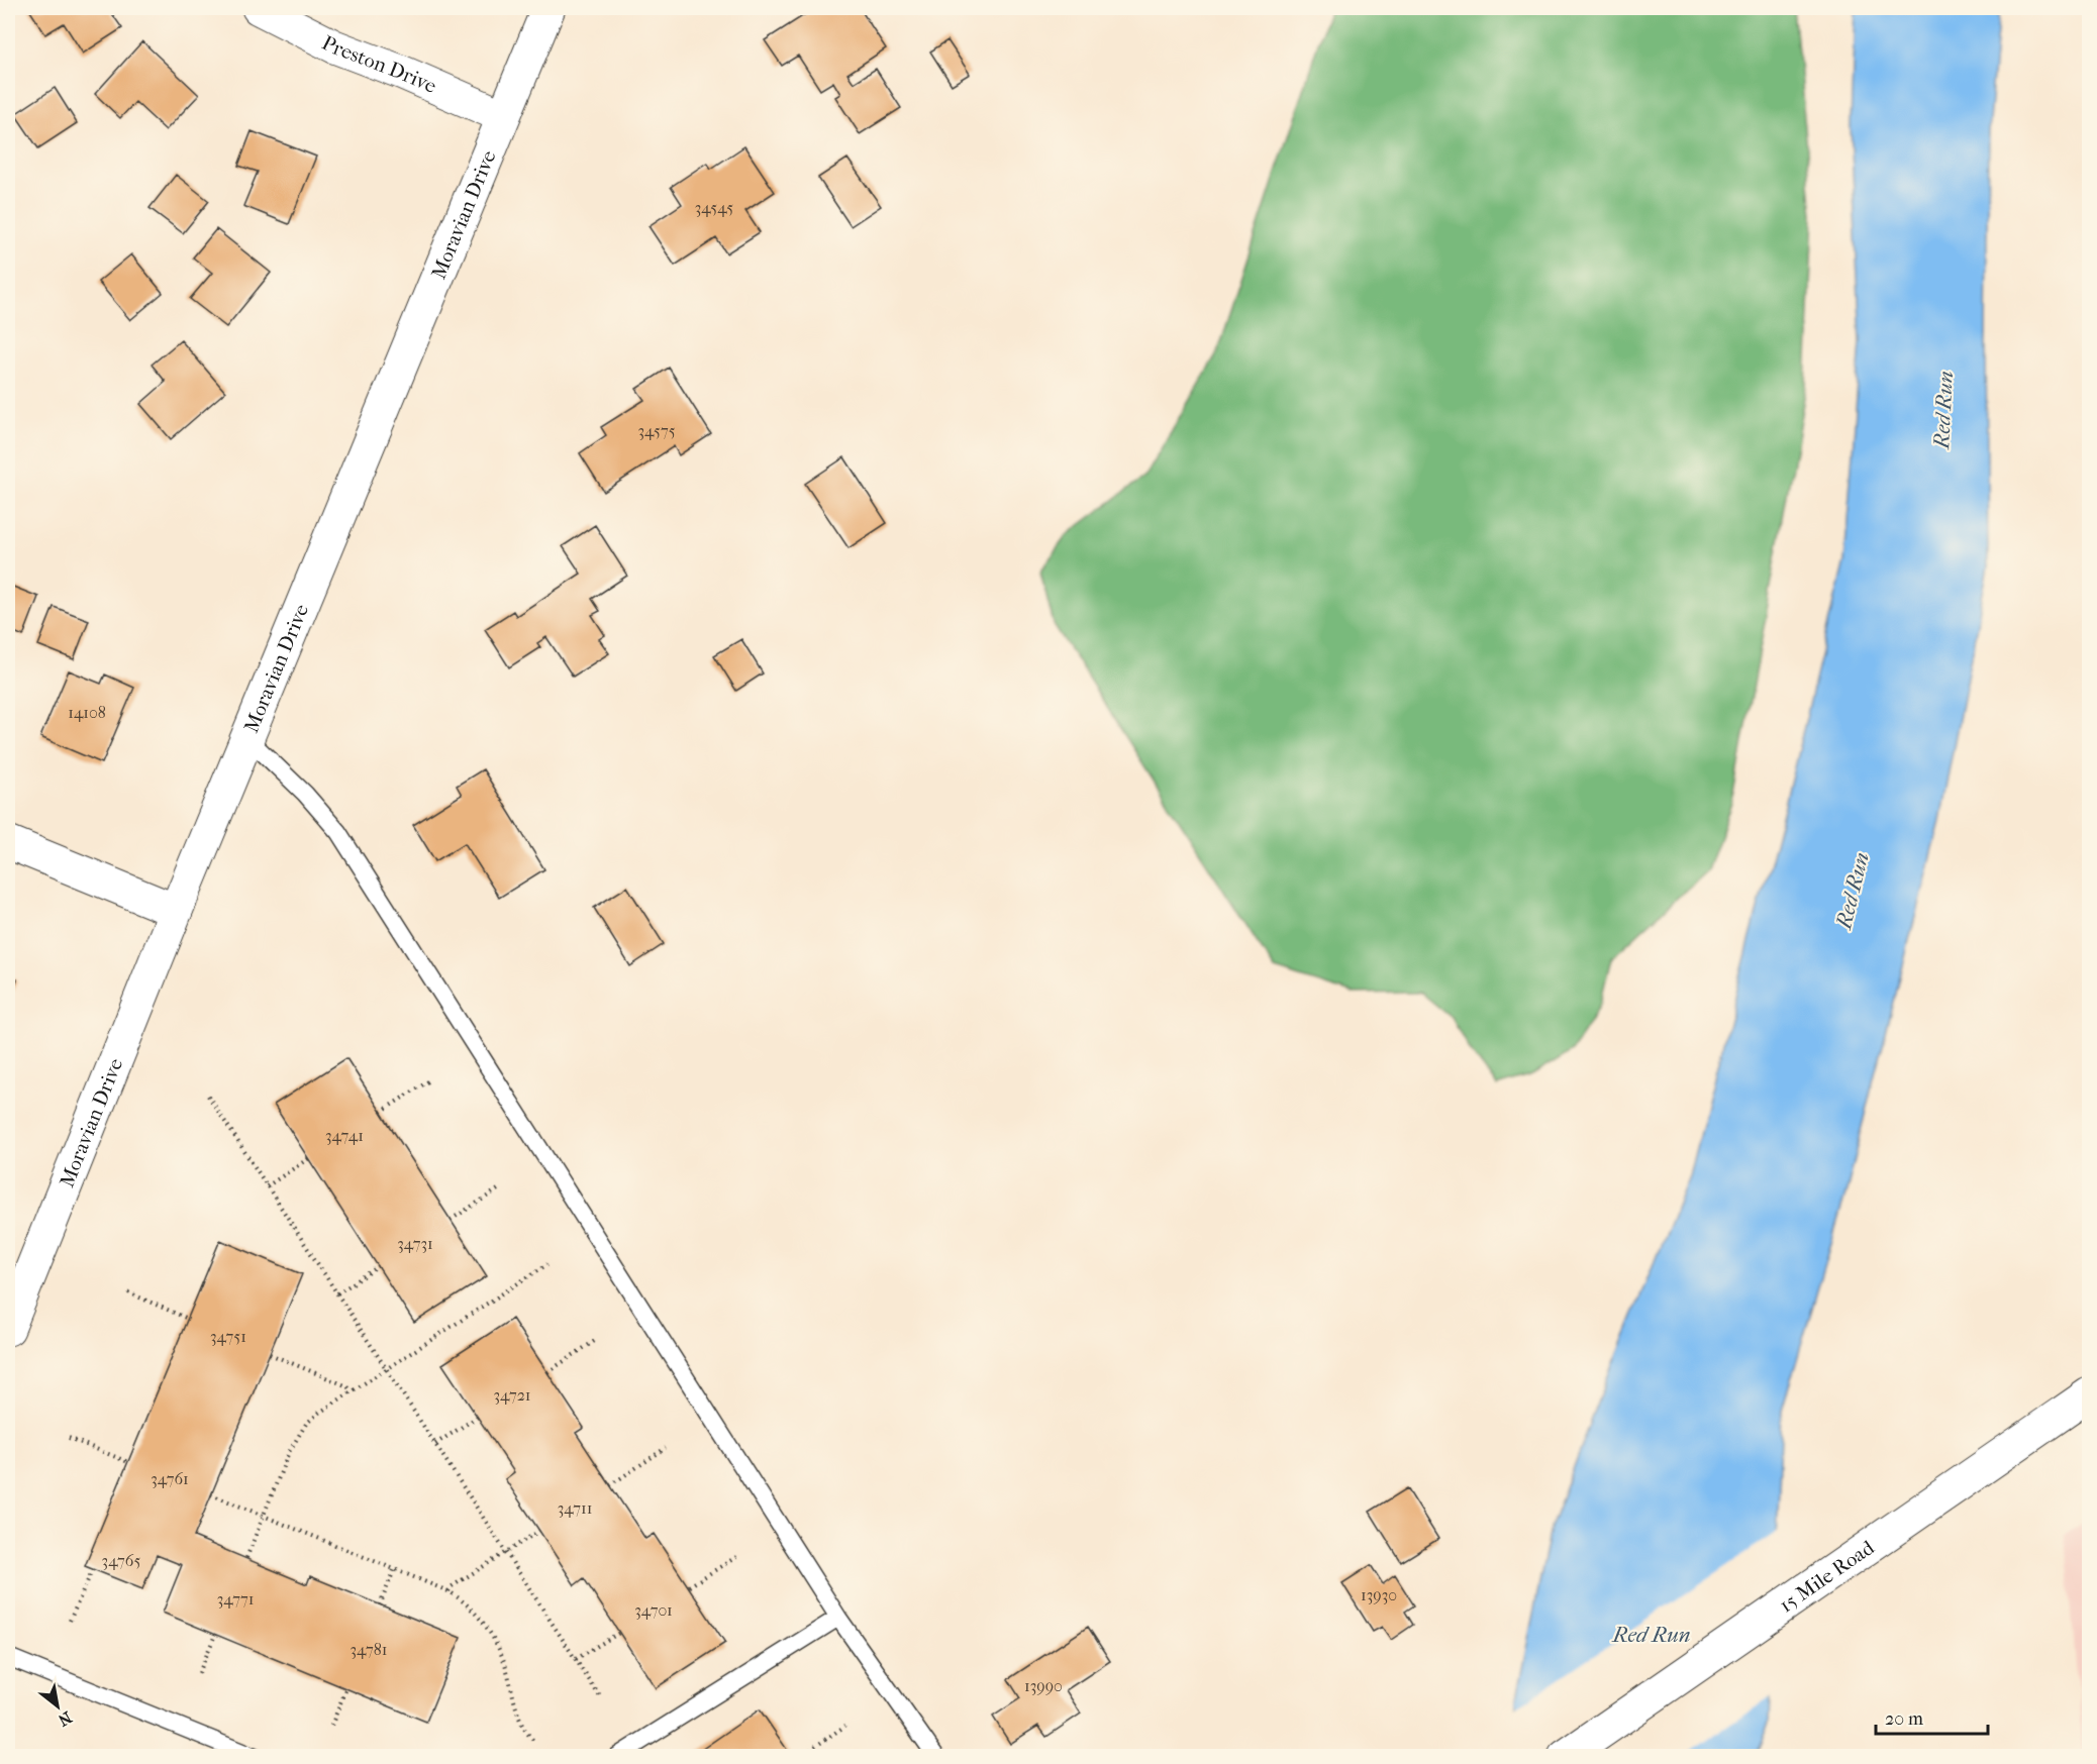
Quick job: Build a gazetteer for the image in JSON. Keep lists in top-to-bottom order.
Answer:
{
  "streets": {
    "street": ["Preston Drive", "Moravian Drive", "15 Mile Road"]
  },
  "crossings": [
    ["Preston Drive", "Moravian Drive"]
  ],
  "water": ["Red Run"],
  "house_numbers": [
    "34545",
    "34575",
    "14108",
    "34741",
    "34731",
    "34751",
    "34721",
    "34761",
    "34711",
    "34765",
    "13930",
    "34771",
    "34701",
    "34781",
    "13990"
  ],
  "scale_bar": "20 m",
  "north": "bottom right"
}
